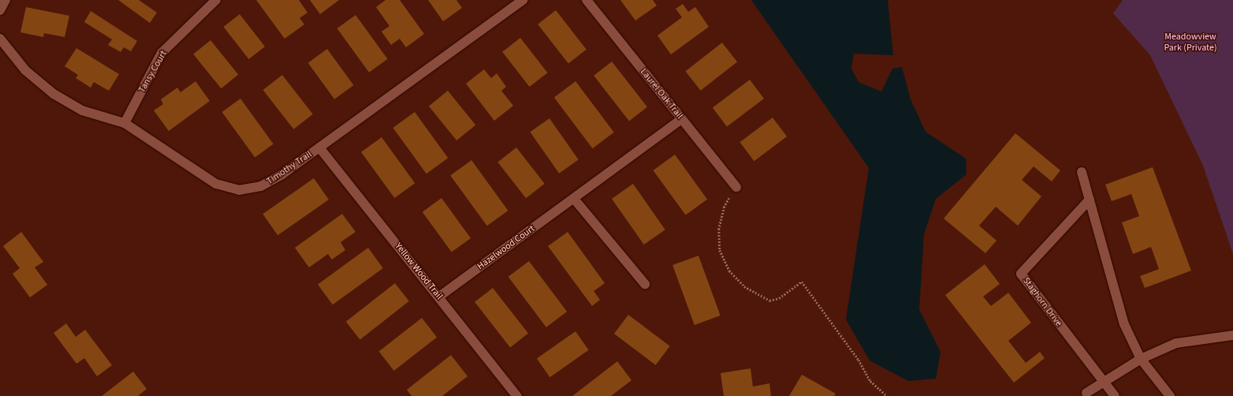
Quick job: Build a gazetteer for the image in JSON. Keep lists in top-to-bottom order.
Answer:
{
  "streets": {
    "street": [
      "Tansy Court",
      "Laurel Oak Trail",
      "Timothy Trail",
      "Hazelwood Court",
      "Yellow Wood Trail",
      "Staghorn Drive"
    ]
  },
  "crossings": [
    ["Tansy Court", "Timothy Trail"],
    ["Laurel Oak Trail", "Hazelwood Court"],
    ["Timothy Trail", "Yellow Wood Trail"],
    ["Hazelwood Court", "Yellow Wood Trail"]
  ],
  "parks": ["Meadowview Park (Private)"]
}
